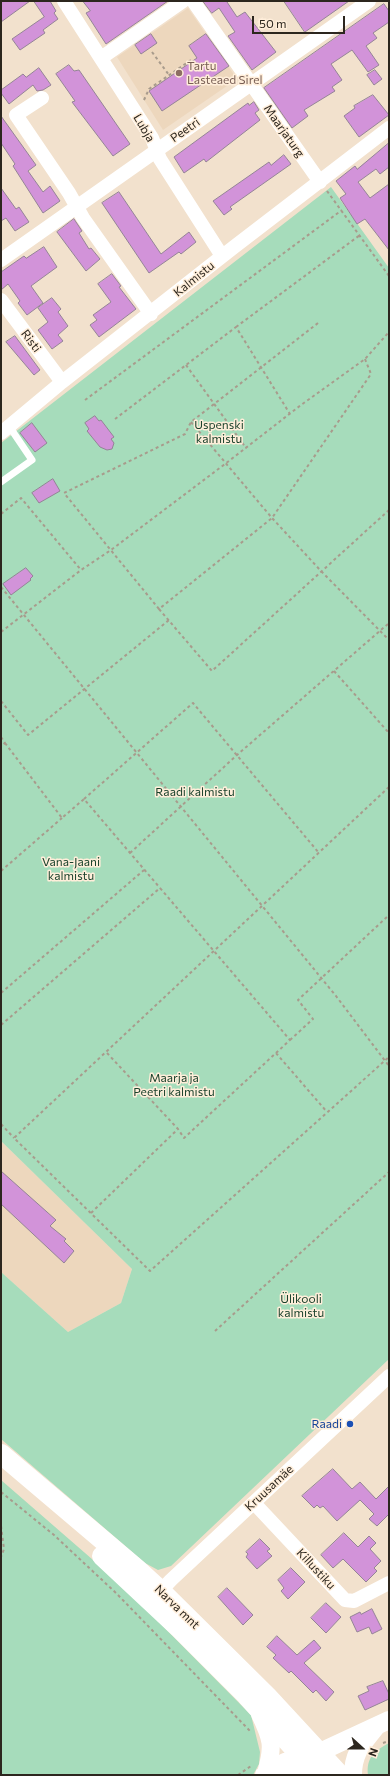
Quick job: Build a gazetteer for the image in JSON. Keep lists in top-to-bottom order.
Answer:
{
  "streets": {
    "main road": ["Narva mnt"],
    "street": [
      "Lubja",
      "Peetri",
      "Maarjaturg",
      "Kalmistu",
      "Risti",
      "Kruusamäe",
      "Killustiku"
    ]
  },
  "crossings": [
    ["Lubja", "Peetri"],
    ["Lubja", "Kalmistu"],
    ["Peetri", "Maarjaturg"],
    ["Maarjaturg", "Kalmistu"],
    ["Kalmistu", "Risti"],
    ["Kruusamäe", "Killustiku"],
    ["Kruusamäe", "Narva mnt"]
  ],
  "parks": [
    "Uspenski kalmistu",
    "Raadi kalmistu",
    "Vana-Jaani kalmistu",
    "Maarja ja Peetri kalmistu",
    "Ülikooli kalmistu"
  ],
  "places": ["Tartu Lasteaed Sirel", "Raadi"],
  "scale_bar": "50 m",
  "north": "right"
}
